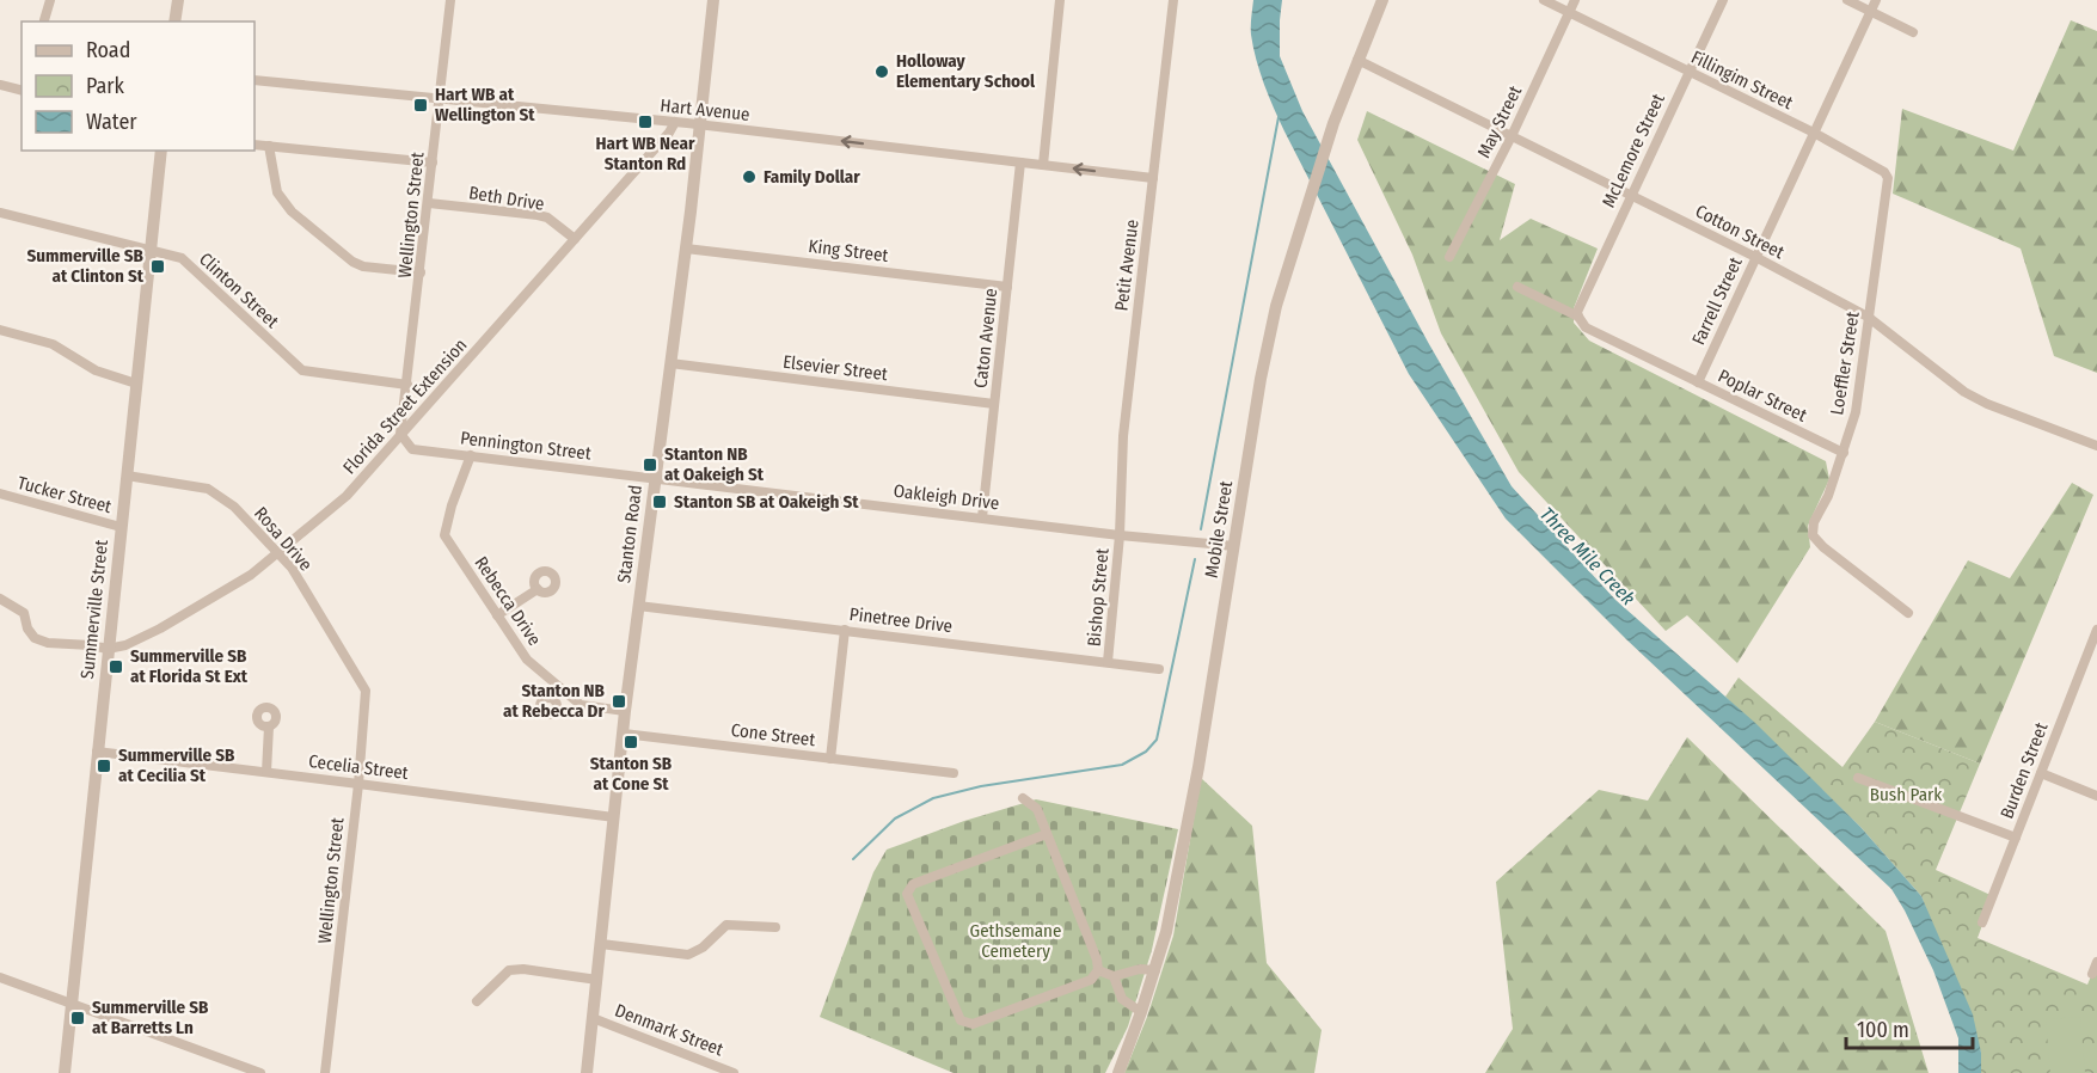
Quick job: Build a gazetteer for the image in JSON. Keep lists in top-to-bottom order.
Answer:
{
  "streets": {
    "street": [
      "Fillingim Street",
      "Hart Avenue",
      "May Street",
      "McLemore Street",
      "Beth Drive",
      "Wellington Street",
      "Cotton Street",
      "King Street",
      "Petit Avenue",
      "Clinton Street",
      "Farrell Street",
      "Caton Avenue",
      "Loeffler Street",
      "Elsevier Street",
      "Poplar Street",
      "Florida Street Extension",
      "Pennington Street",
      "Tucker Street",
      "Oakleigh Drive",
      "Mobile Street",
      "Stanton Road",
      "Rosa Drive",
      "Bishop Street",
      "Rebecca Drive",
      "Summerville Street",
      "Pinetree Drive",
      "Cone Street",
      "Cecelia Street",
      "Burden Street",
      "Denmark Street"
    ]
  },
  "crossings": [
    ["Fillingim Street", "May Street"],
    ["Fillingim Street", "McLemore Street"],
    ["Fillingim Street", "Farrell Street"],
    ["Fillingim Street", "Loeffler Street"],
    ["Hart Avenue", "Wellington Street"],
    ["Hart Avenue", "Petit Avenue"],
    ["Hart Avenue", "Caton Avenue"],
    ["Hart Avenue", "Florida Street Extension"],
    ["Hart Avenue", "Stanton Road"],
    ["May Street", "Cotton Street"],
    ["McLemore Street", "Cotton Street"],
    ["McLemore Street", "Poplar Street"],
    ["Beth Drive", "Wellington Street"],
    ["Beth Drive", "Florida Street Extension"],
    ["Wellington Street", "Clinton Street"],
    ["Wellington Street", "Florida Street Extension"],
    ["Wellington Street", "Pennington Street"],
    ["Wellington Street", "Rosa Drive"],
    ["Wellington Street", "Cecelia Street"],
    ["Cotton Street", "Farrell Street"],
    ["Cotton Street", "Loeffler Street"],
    ["Cotton Street", "Mobile Street"],
    ["King Street", "Caton Avenue"],
    ["King Street", "Stanton Road"],
    ["Petit Avenue", "Oakleigh Drive"],
    ["Petit Avenue", "Bishop Street"],
    ["Clinton Street", "Summerville Street"],
    ["Farrell Street", "Poplar Street"],
    ["Caton Avenue", "Elsevier Street"],
    ["Caton Avenue", "Oakleigh Drive"],
    ["Loeffler Street", "Poplar Street"],
    ["Elsevier Street", "Stanton Road"],
    ["Florida Street Extension", "Pennington Street"],
    ["Florida Street Extension", "Rosa Drive"],
    ["Florida Street Extension", "Summerville Street"],
    ["Pennington Street", "Oakleigh Drive"],
    ["Pennington Street", "Stanton Road"],
    ["Pennington Street", "Rebecca Drive"],
    ["Tucker Street", "Summerville Street"],
    ["Oakleigh Drive", "Mobile Street"],
    ["Oakleigh Drive", "Stanton Road"],
    ["Oakleigh Drive", "Bishop Street"],
    ["Stanton Road", "Pinetree Drive"],
    ["Stanton Road", "Cone Street"],
    ["Stanton Road", "Cecelia Street"],
    ["Stanton Road", "Denmark Street"],
    ["Rosa Drive", "Summerville Street"],
    ["Bishop Street", "Pinetree Drive"],
    ["Summerville Street", "Cecelia Street"]
  ],
  "one_way": ["Hart Avenue"],
  "water": ["Three Mile Creek"],
  "parks": ["Bush Park", "Gethsemane Cemetery"],
  "places": {
    "other": ["Holloway Elementary School", "Family Dollar"],
    "transit": [
      "Hart WB at Wellington St",
      "Hart WB Near Stanton Rd",
      "Summerville SB at Clinton St",
      "Stanton NB at Oakeigh St",
      "Stanton SB at Oakeigh St",
      "Summerville SB at Florida St Ext",
      "Stanton NB at Rebecca Dr",
      "Stanton SB at Cone St",
      "Summerville SB at Cecilia St",
      "Summerville SB at Barretts Ln"
    ]
  },
  "legend": ["Road", "Park", "Water"],
  "scale_bar": "100 m"
}
